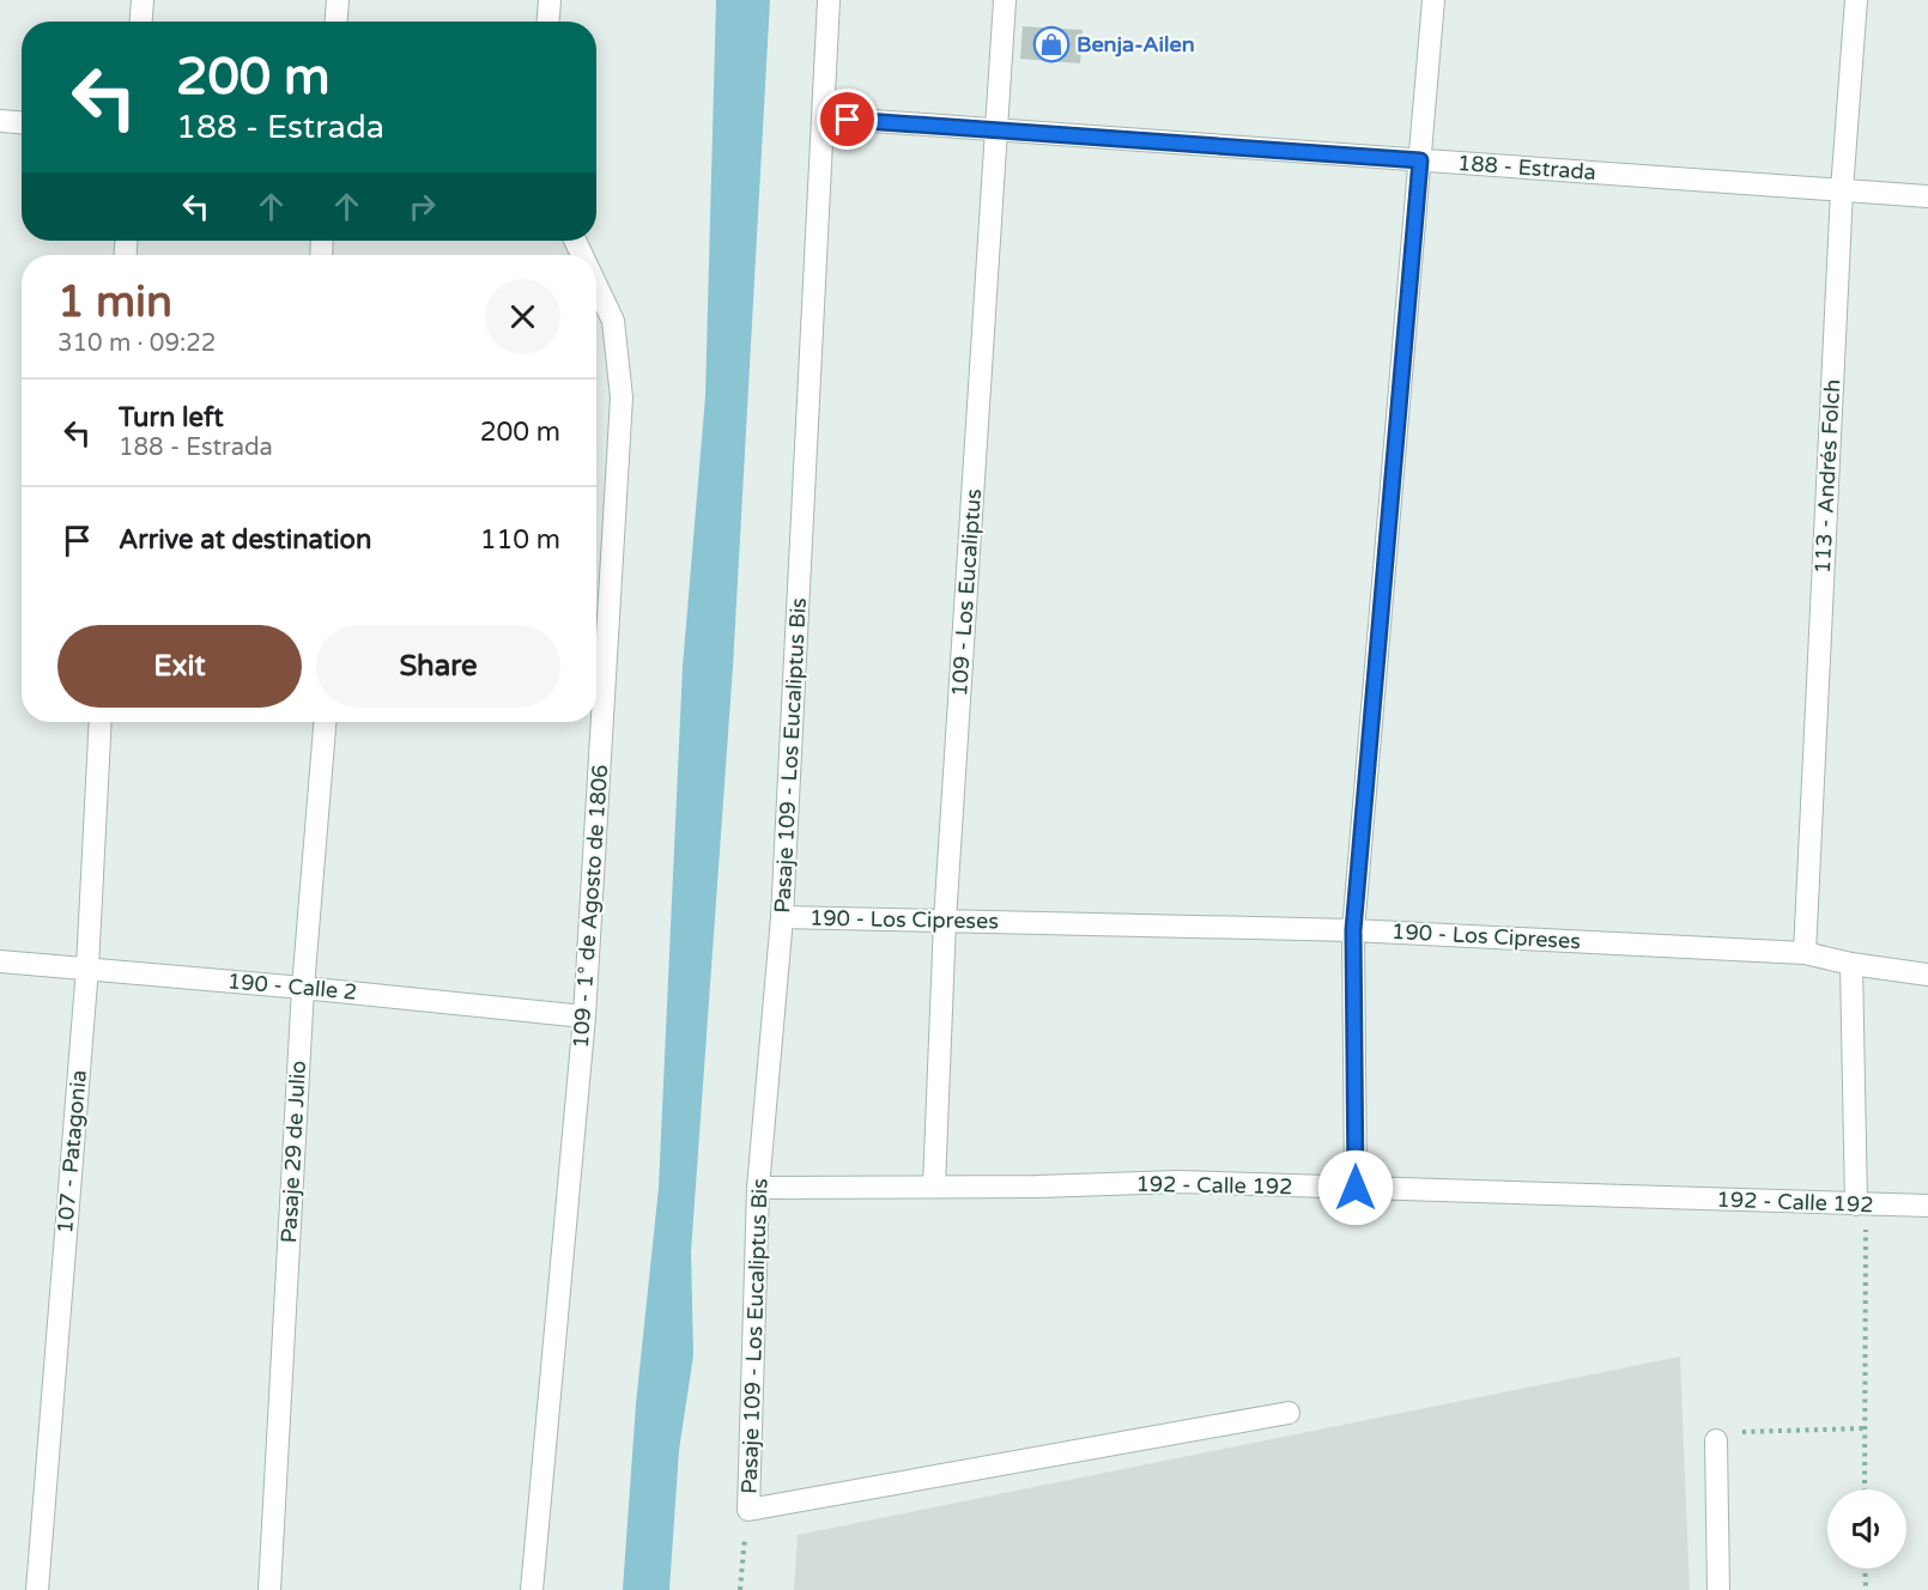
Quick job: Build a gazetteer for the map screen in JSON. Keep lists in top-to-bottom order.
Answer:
{
  "streets": {
    "street": [
      "188 - Estrada",
      "113 - Andrés Folch",
      "109 - Los Eucaliptus",
      "Pasaje 109 - Los Eucaliptus Bis",
      "109 - 1° de Agosto de 1806",
      "190 - Los Cipreses",
      "190 - Calle 2",
      "107 - Patagonia",
      "Pasaje 29 de Julio",
      "192 - Calle 192"
    ]
  },
  "crossings": [
    ["188 - Estrada", "113 - Andrés Folch"],
    ["188 - Estrada", "109 - Los Eucaliptus"],
    ["188 - Estrada", "Pasaje 109 - Los Eucaliptus Bis"],
    ["113 - Andrés Folch", "190 - Los Cipreses"],
    ["109 - Los Eucaliptus", "190 - Los Cipreses"],
    ["109 - Los Eucaliptus", "192 - Calle 192"],
    ["Pasaje 109 - Los Eucaliptus Bis", "190 - Los Cipreses"],
    ["Pasaje 109 - Los Eucaliptus Bis", "192 - Calle 192"],
    ["109 - 1° de Agosto de 1806", "190 - Calle 2"],
    ["190 - Calle 2", "107 - Patagonia"],
    ["190 - Calle 2", "Pasaje 29 de Julio"]
  ],
  "places": {
    "shop": ["Benja-Ailen"]
  },
  "page": {
    "turn": ["200 m", "188 - Estrada"],
    "heading": ["1 min", "310 m · 09:22"],
    "list": [
      {
        "name": "Turn left",
        "note": "188 - Estrada",
        "value": "200 m"
      },
      {
        "name": "Arrive at destination",
        "value": "110 m"
      }
    ],
    "buttons": ["Exit", "Share"]
  }
}
